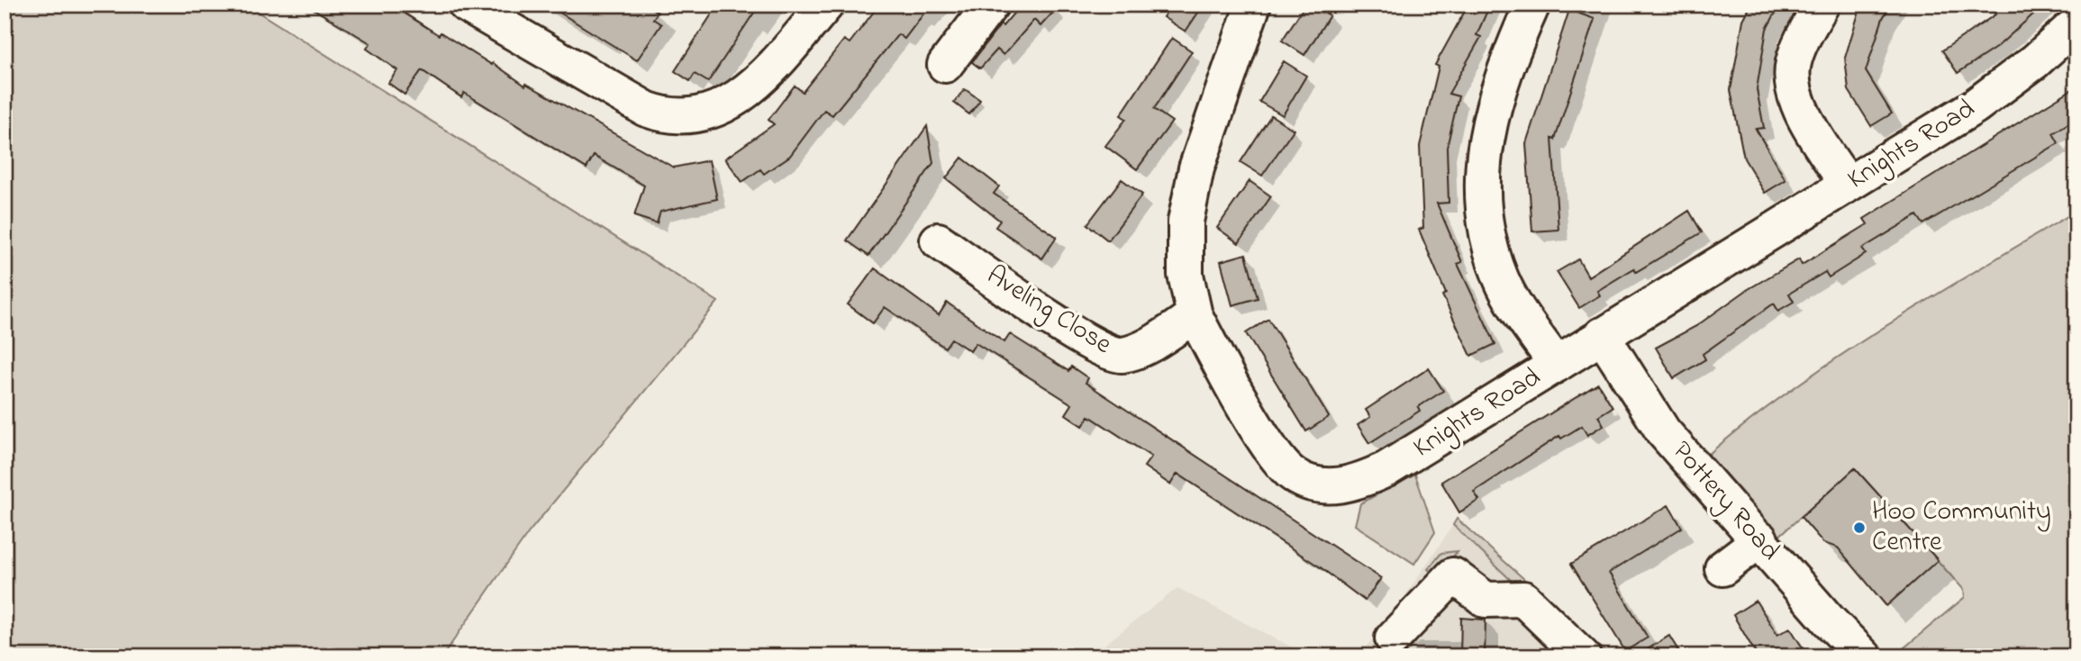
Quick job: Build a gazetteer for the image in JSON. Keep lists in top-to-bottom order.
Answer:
{
  "streets": {
    "street": ["Knights Road", "Aveling Close", "Pottery Road"]
  },
  "crossings": [
    ["Knights Road", "Aveling Close"],
    ["Knights Road", "Pottery Road"]
  ],
  "places": ["Hoo Community Centre"]
}
